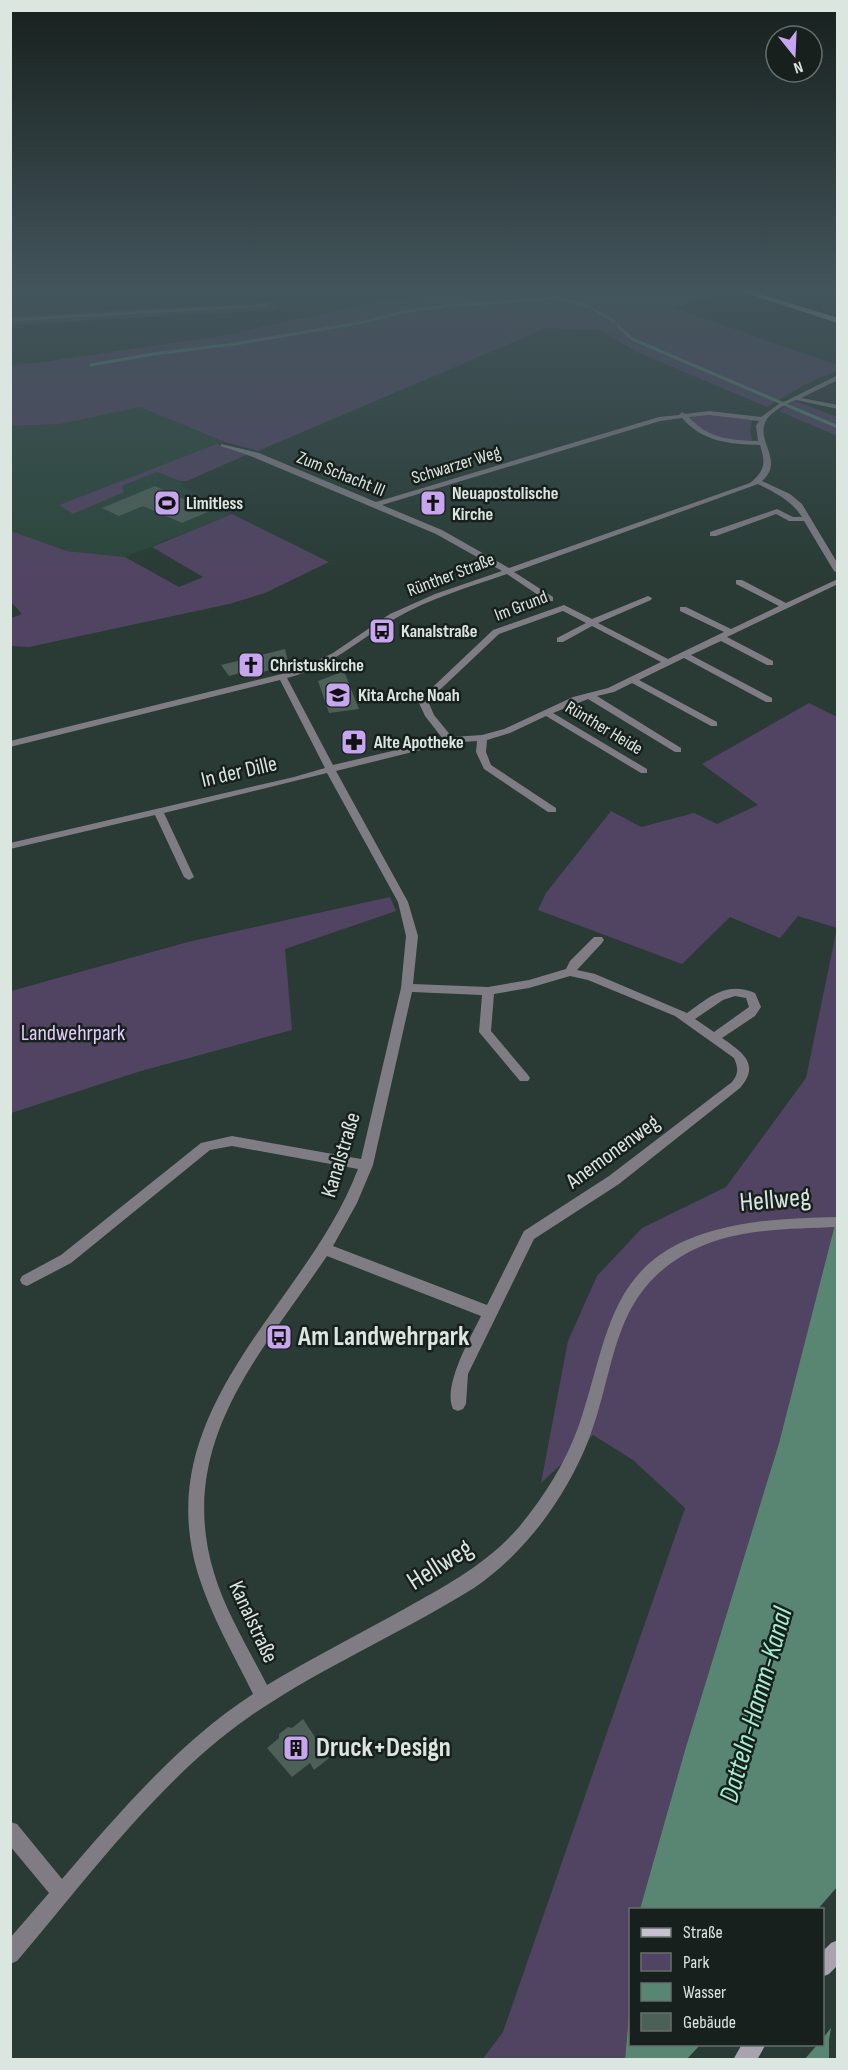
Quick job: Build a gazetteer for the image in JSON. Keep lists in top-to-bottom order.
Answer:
{
  "streets": {
    "street": [
      "Schwarzer Weg",
      "Zum Schacht III",
      "Rünther Straße",
      "Im Grund",
      "Rünther Heide",
      "In der Dille",
      "Anemonenweg",
      "Kanalstraße",
      "Hellweg"
    ]
  },
  "crossings": [
    ["Schwarzer Weg", "Zum Schacht III"],
    ["Zum Schacht III", "Rünther Straße"],
    ["Zum Schacht III", "Im Grund"],
    ["Rünther Straße", "Im Grund"],
    ["Rünther Straße", "Kanalstraße"],
    ["Im Grund", "Rünther Heide"],
    ["Rünther Heide", "In der Dille"],
    ["Rünther Heide", "Kanalstraße"],
    ["In der Dille", "Kanalstraße"],
    ["Kanalstraße", "Hellweg"]
  ],
  "water": ["Datteln-Hamm-Kanal"],
  "parks": ["Landwehrpark"],
  "places": {
    "sports": ["Limitless"],
    "church": ["Neuapostolische Kirche", "Christuskirche"],
    "bus stop": ["Kanalstraße", "Am Landwehrpark"],
    "school or university": ["Kita Arche Noah"],
    "pharmacy": ["Alte Apotheke"],
    "building": ["Druck+Design"]
  },
  "legend": [
    "Straße",
    "Park",
    "Wasser",
    "Gebäude"
  ],
  "north": "bottom"
}
